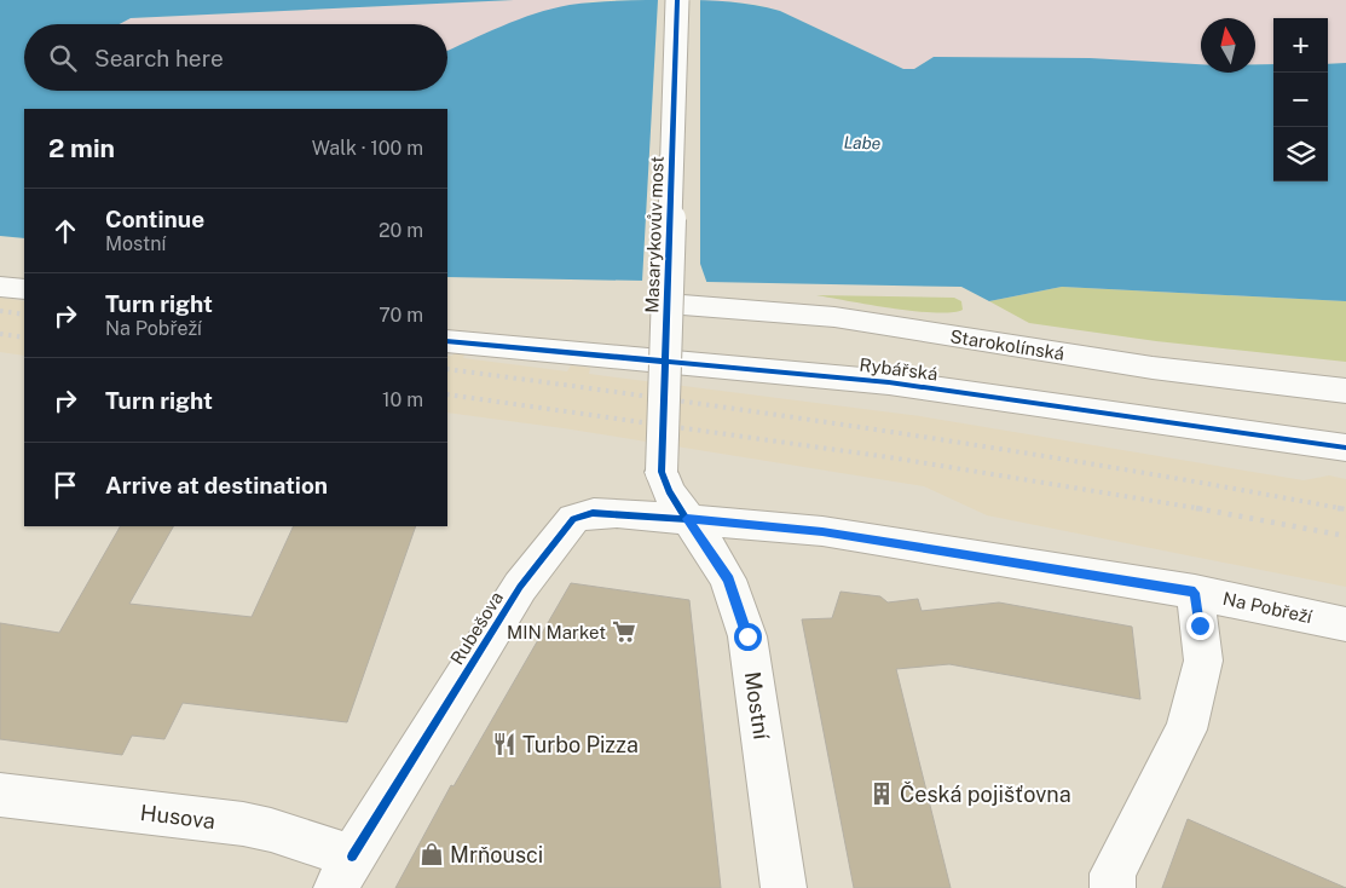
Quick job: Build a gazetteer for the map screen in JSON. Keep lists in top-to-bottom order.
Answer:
{
  "streets": {
    "street": [
      "Masarykovův most",
      "Starokolínská",
      "Rybářská",
      "Na Pobřeží",
      "Rubešova",
      "Mostní",
      "Husova"
    ]
  },
  "crossings": [
    ["Masarykovův most", "Starokolínská"],
    ["Masarykovův most", "Mostní"],
    ["Na Pobřeží", "Rubešova"],
    ["Na Pobřeží", "Mostní"],
    ["Rubešova", "Mostní"],
    ["Rubešova", "Husova"]
  ],
  "water": ["Labe"],
  "places": {
    "supermarket": ["MIN Market"],
    "restaurant": ["Turbo Pizza"],
    "building": ["Česká pojišťovna"],
    "shop": ["Mrňousci"]
  },
  "north": "top",
  "page": {
    "map_buttons": ["+", "−"],
    "search": "Search here",
    "heading": ["2 min", "Walk · 100 m"],
    "list": [
      ["Continue", "Mostní", "20 m"],
      ["Turn right", "Na Pobřeží", "70 m"],
      ["Turn right", "10 m"],
      "Arrive at destination"
    ]
  }
}
